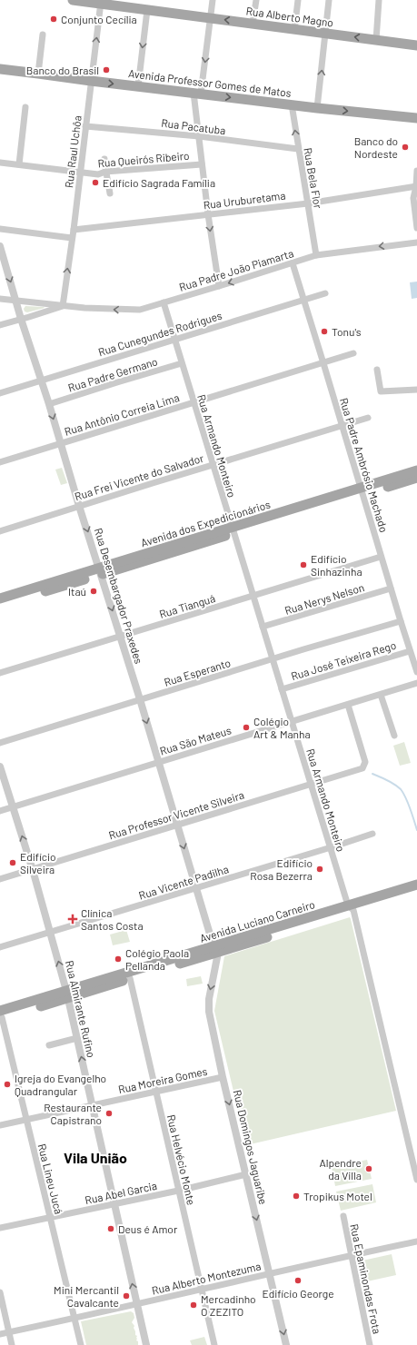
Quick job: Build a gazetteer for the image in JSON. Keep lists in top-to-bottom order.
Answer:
{
  "streets": {
    "main road": [
      "Rua Alberto Magno",
      "Avenida Professor Gomes de Matos",
      "Avenida dos Expedicionários",
      "Avenida Luciano Carneiro"
    ],
    "street": [
      "Rua Pacatuba",
      "Rua Raul Uchôa",
      "Rua Queirós Ribeiro",
      "Rua Bela Flor",
      "Rua Uruburetama",
      "Rua Padre João Piamarta",
      "Rua Cunegundes Rodrigues",
      "Rua Padre Germano",
      "Rua Antônio Correia Lima",
      "Rua Armando Monteiro",
      "Rua Padre Ambrósio Machado",
      "Rua Frei Vicente do Salvador",
      "Rua Desembargador Praxedes",
      "Rua Nerys Nelson",
      "Rua Tianguá",
      "Rua José Teixeira Rego",
      "Rua Esperanto",
      "Rua São Mateus",
      "Rua Professor Vicente Silveira",
      "Rua Vicente Padilha",
      "Rua Almirante Rufino",
      "Rua Moreira Gomes",
      "Rua Domingos Jaguaribe",
      "Rua Helvécio Monte",
      "Rua Lineu Jucá",
      "Rua Abel Garcia",
      "Rua Alberto Montezuma",
      "Rua Epaminondas Frota"
    ]
  },
  "crossings": [
    ["Rua Alberto Magno", "Rua Raul Uchôa"],
    ["Avenida Professor Gomes de Matos", "Rua Raul Uchôa"],
    ["Avenida Professor Gomes de Matos", "Rua Bela Flor"],
    ["Rua Pacatuba", "Rua Raul Uchôa"],
    ["Rua Pacatuba", "Rua Bela Flor"],
    ["Rua Raul Uchôa", "Rua Queirós Ribeiro"],
    ["Rua Raul Uchôa", "Rua Uruburetama"],
    ["Rua Raul Uchôa", "Rua Padre João Piamarta"],
    ["Rua Bela Flor", "Rua Uruburetama"],
    ["Rua Bela Flor", "Rua Padre João Piamarta"],
    ["Rua Padre João Piamarta", "Rua Armando Monteiro"],
    ["Rua Padre João Piamarta", "Rua Padre Ambrósio Machado"],
    ["Rua Padre João Piamarta", "Rua Desembargador Praxedes"],
    ["Rua Cunegundes Rodrigues", "Rua Armando Monteiro"],
    ["Rua Cunegundes Rodrigues", "Rua Padre Ambrósio Machado"],
    ["Rua Cunegundes Rodrigues", "Rua Desembargador Praxedes"],
    ["Rua Padre Germano", "Rua Armando Monteiro"],
    ["Rua Padre Germano", "Rua Desembargador Praxedes"],
    ["Rua Antônio Correia Lima", "Rua Armando Monteiro"],
    ["Rua Antônio Correia Lima", "Rua Padre Ambrósio Machado"],
    ["Rua Antônio Correia Lima", "Rua Desembargador Praxedes"],
    ["Rua Armando Monteiro", "Rua Frei Vicente do Salvador"],
    ["Rua Armando Monteiro", "Avenida dos Expedicionários"],
    ["Rua Armando Monteiro", "Rua Nerys Nelson"],
    ["Rua Armando Monteiro", "Rua Tianguá"],
    ["Rua Armando Monteiro", "Rua José Teixeira Rego"],
    ["Rua Armando Monteiro", "Rua Esperanto"],
    ["Rua Armando Monteiro", "Rua São Mateus"],
    ["Rua Armando Monteiro", "Rua Professor Vicente Silveira"],
    ["Rua Armando Monteiro", "Rua Vicente Padilha"],
    ["Rua Armando Monteiro", "Avenida Luciano Carneiro"],
    ["Rua Padre Ambrósio Machado", "Rua Frei Vicente do Salvador"],
    ["Rua Padre Ambrósio Machado", "Avenida dos Expedicionários"],
    ["Rua Padre Ambrósio Machado", "Rua Nerys Nelson"],
    ["Rua Padre Ambrósio Machado", "Rua Tianguá"],
    ["Rua Padre Ambrósio Machado", "Rua José Teixeira Rego"],
    ["Rua Padre Ambrósio Machado", "Rua Esperanto"],
    ["Rua Frei Vicente do Salvador", "Rua Desembargador Praxedes"],
    ["Avenida dos Expedicionários", "Rua Desembargador Praxedes"],
    ["Rua Desembargador Praxedes", "Rua Tianguá"],
    ["Rua Desembargador Praxedes", "Rua Esperanto"],
    ["Rua Desembargador Praxedes", "Rua São Mateus"],
    ["Rua Desembargador Praxedes", "Rua Professor Vicente Silveira"],
    ["Rua Desembargador Praxedes", "Rua Vicente Padilha"],
    ["Rua Desembargador Praxedes", "Avenida Luciano Carneiro"],
    ["Rua Desembargador Praxedes", "Rua Domingos Jaguaribe"],
    ["Rua São Mateus", "Rua Professor Vicente Silveira"],
    ["Rua São Mateus", "Rua Almirante Rufino"],
    ["Rua Professor Vicente Silveira", "Rua Almirante Rufino"],
    ["Rua Vicente Padilha", "Rua Almirante Rufino"],
    ["Avenida Luciano Carneiro", "Rua Almirante Rufino"],
    ["Avenida Luciano Carneiro", "Rua Domingos Jaguaribe"],
    ["Avenida Luciano Carneiro", "Rua Helvécio Monte"],
    ["Avenida Luciano Carneiro", "Rua Lineu Jucá"],
    ["Rua Almirante Rufino", "Rua Moreira Gomes"],
    ["Rua Almirante Rufino", "Rua Abel Garcia"],
    ["Rua Almirante Rufino", "Rua Alberto Montezuma"],
    ["Rua Moreira Gomes", "Rua Domingos Jaguaribe"],
    ["Rua Moreira Gomes", "Rua Helvécio Monte"],
    ["Rua Moreira Gomes", "Rua Lineu Jucá"],
    ["Rua Domingos Jaguaribe", "Rua Abel Garcia"],
    ["Rua Domingos Jaguaribe", "Rua Alberto Montezuma"],
    ["Rua Helvécio Monte", "Rua Abel Garcia"],
    ["Rua Helvécio Monte", "Rua Alberto Montezuma"],
    ["Rua Lineu Jucá", "Rua Abel Garcia"],
    ["Rua Lineu Jucá", "Rua Alberto Montezuma"],
    ["Rua Alberto Montezuma", "Rua Epaminondas Frota"]
  ],
  "one_way": [
    "Avenida Professor Gomes de Matos",
    "Rua Padre João Piamarta",
    "Rua Desembargador Praxedes",
    "Rua Almirante Rufino",
    "Rua Domingos Jaguaribe"
  ],
  "districts": ["Vila União"],
  "places": {
    "other": [
      "Conjunto Cecília",
      "Banco do Brasil",
      "Banco do Nordeste",
      "Edifício Sagrada Família",
      "Tonu's",
      "Edifício Sinhazinha",
      "Itaú",
      "Colégio Art & Manha",
      "Edifício Silveira",
      "Edifício Rosa Bezerra",
      "Colégio Paola Pellanda",
      "Igreja do Evangelho Quadrangular",
      "Restaurante Capistrano",
      "Alpendre da Villa",
      "Tropikus Motel",
      "Deus é Amor",
      "Edifício George",
      "Mini Mercantil Cavalcante",
      "Mercadinho O ZEZITO"
    ],
    "health": ["Clínica Santos Costa"]
  }
}
